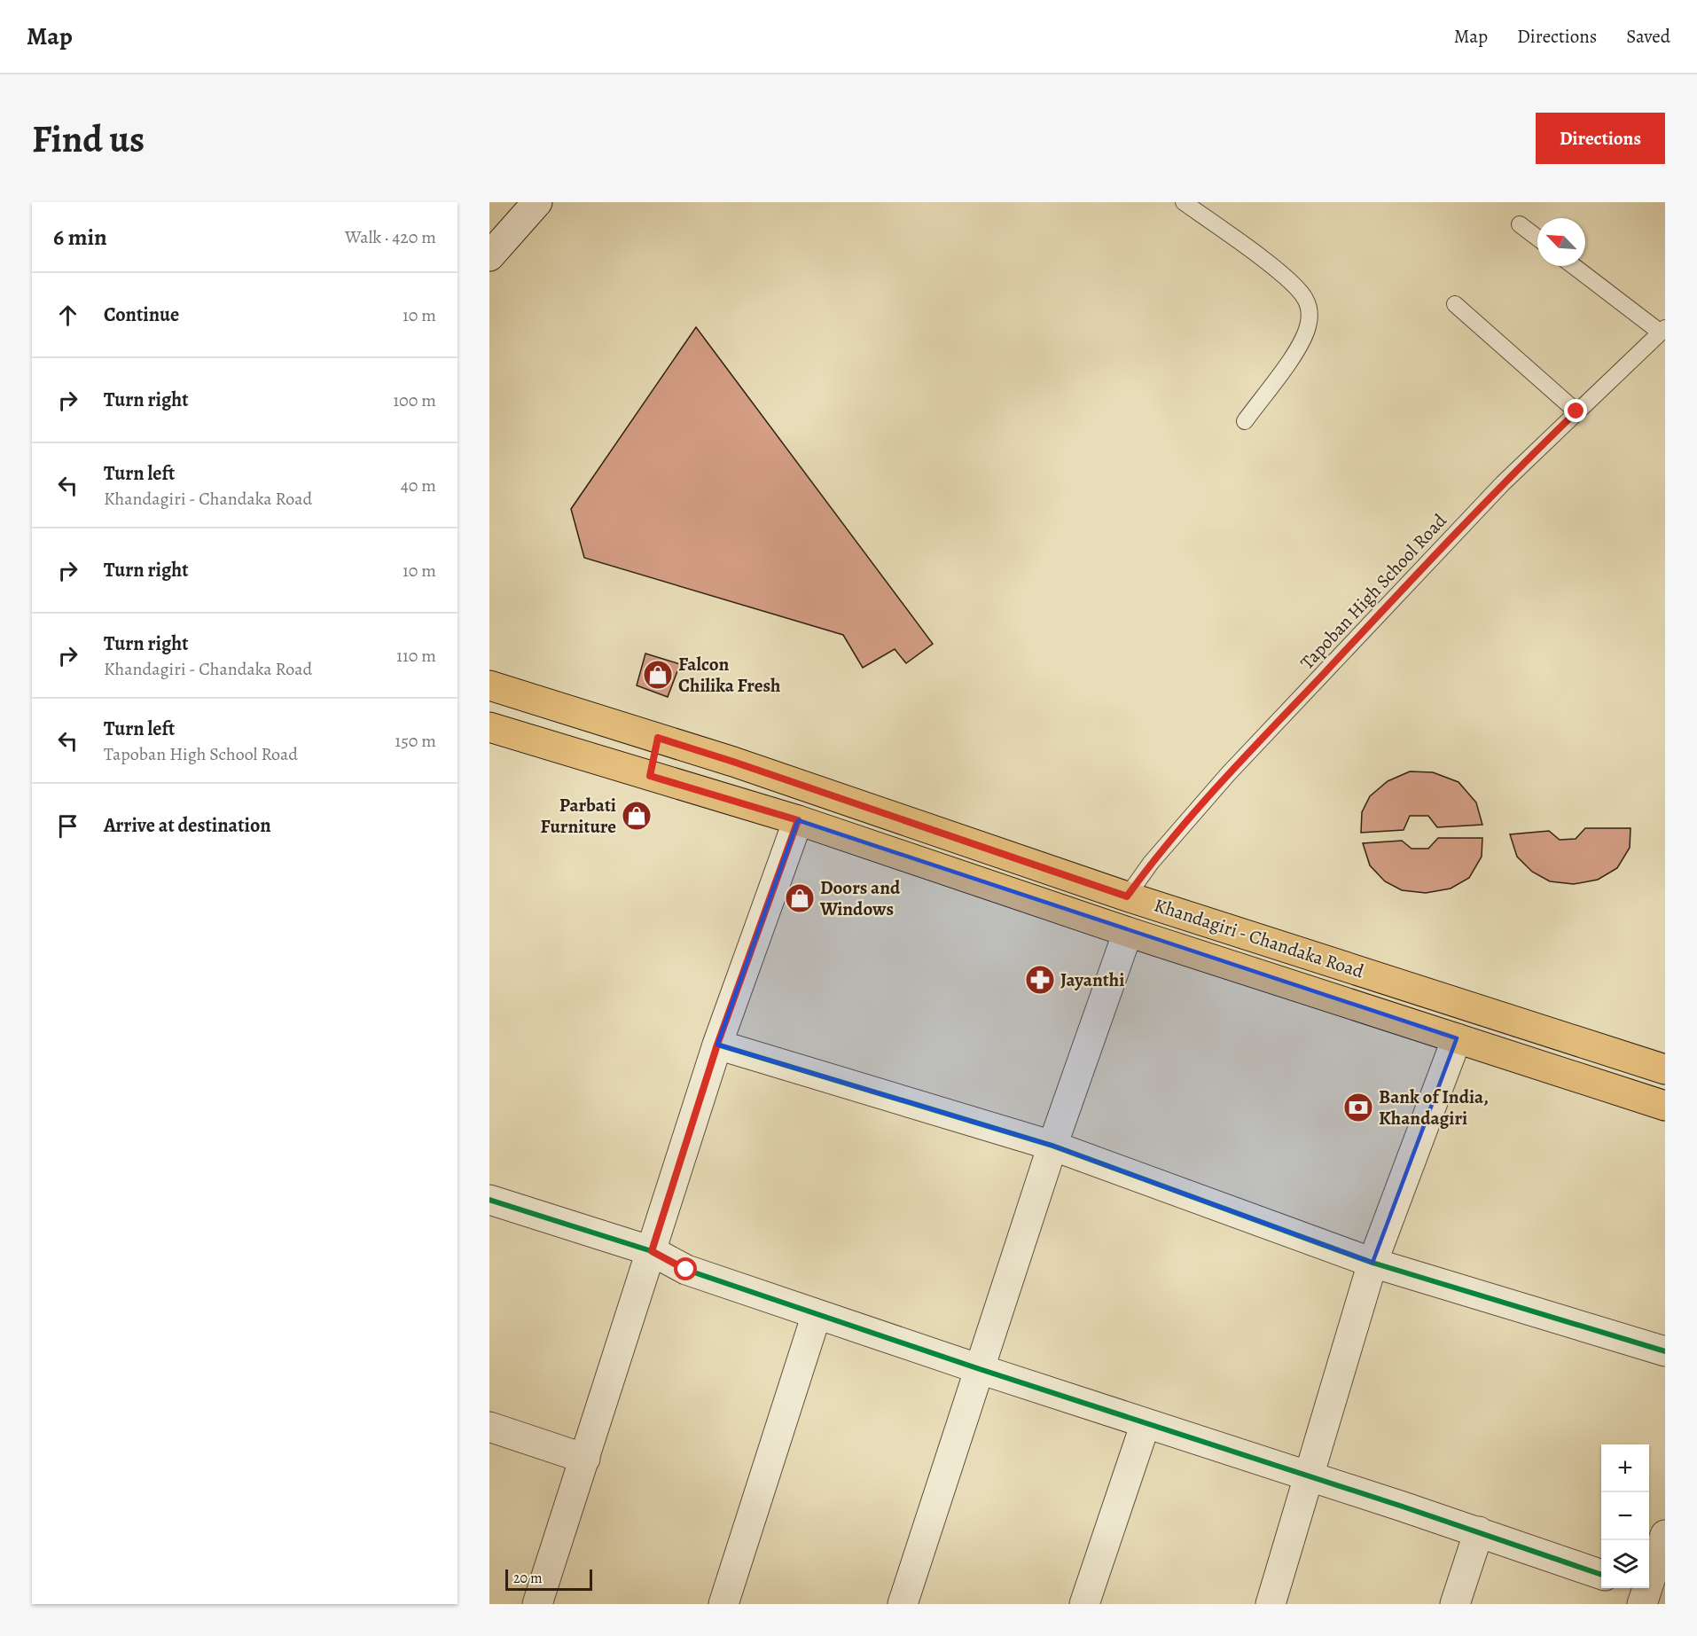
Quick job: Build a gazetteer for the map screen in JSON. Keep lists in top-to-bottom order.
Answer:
{
  "streets": {
    "main road": ["Khandagiri - Chandaka Road"],
    "lane": ["Tapoban High School Road"]
  },
  "crossings": [
    ["Tapoban High School Road", "Khandagiri - Chandaka Road"]
  ],
  "places": {
    "shop": ["Falcon Chilika Fresh", "Parbati Furniture", "Doors and Windows"],
    "pharmacy": ["Jayanthi"],
    "bank": ["Bank of India, Khandagiri"]
  },
  "scale_bar": "20 m",
  "north": "top left",
  "page": {
    "header": "Map",
    "nav": ["Map", "Directions", "Saved"],
    "buttons": "Directions",
    "title": "Find us",
    "heading": ["6 min", "Walk · 420 m"],
    "list": [
      ["Continue", "10 m"],
      ["Turn right", "100 m"],
      ["Turn left", "Khandagiri - Chandaka Road", "40 m"],
      ["Turn right", "10 m"],
      ["Turn right", "Khandagiri - Chandaka Road", "110 m"],
      ["Turn left", "Tapoban High School Road", "150 m"],
      "Arrive at destination"
    ],
    "map_buttons": ["+", "−"],
    "scale": "20 m"
  }
}
